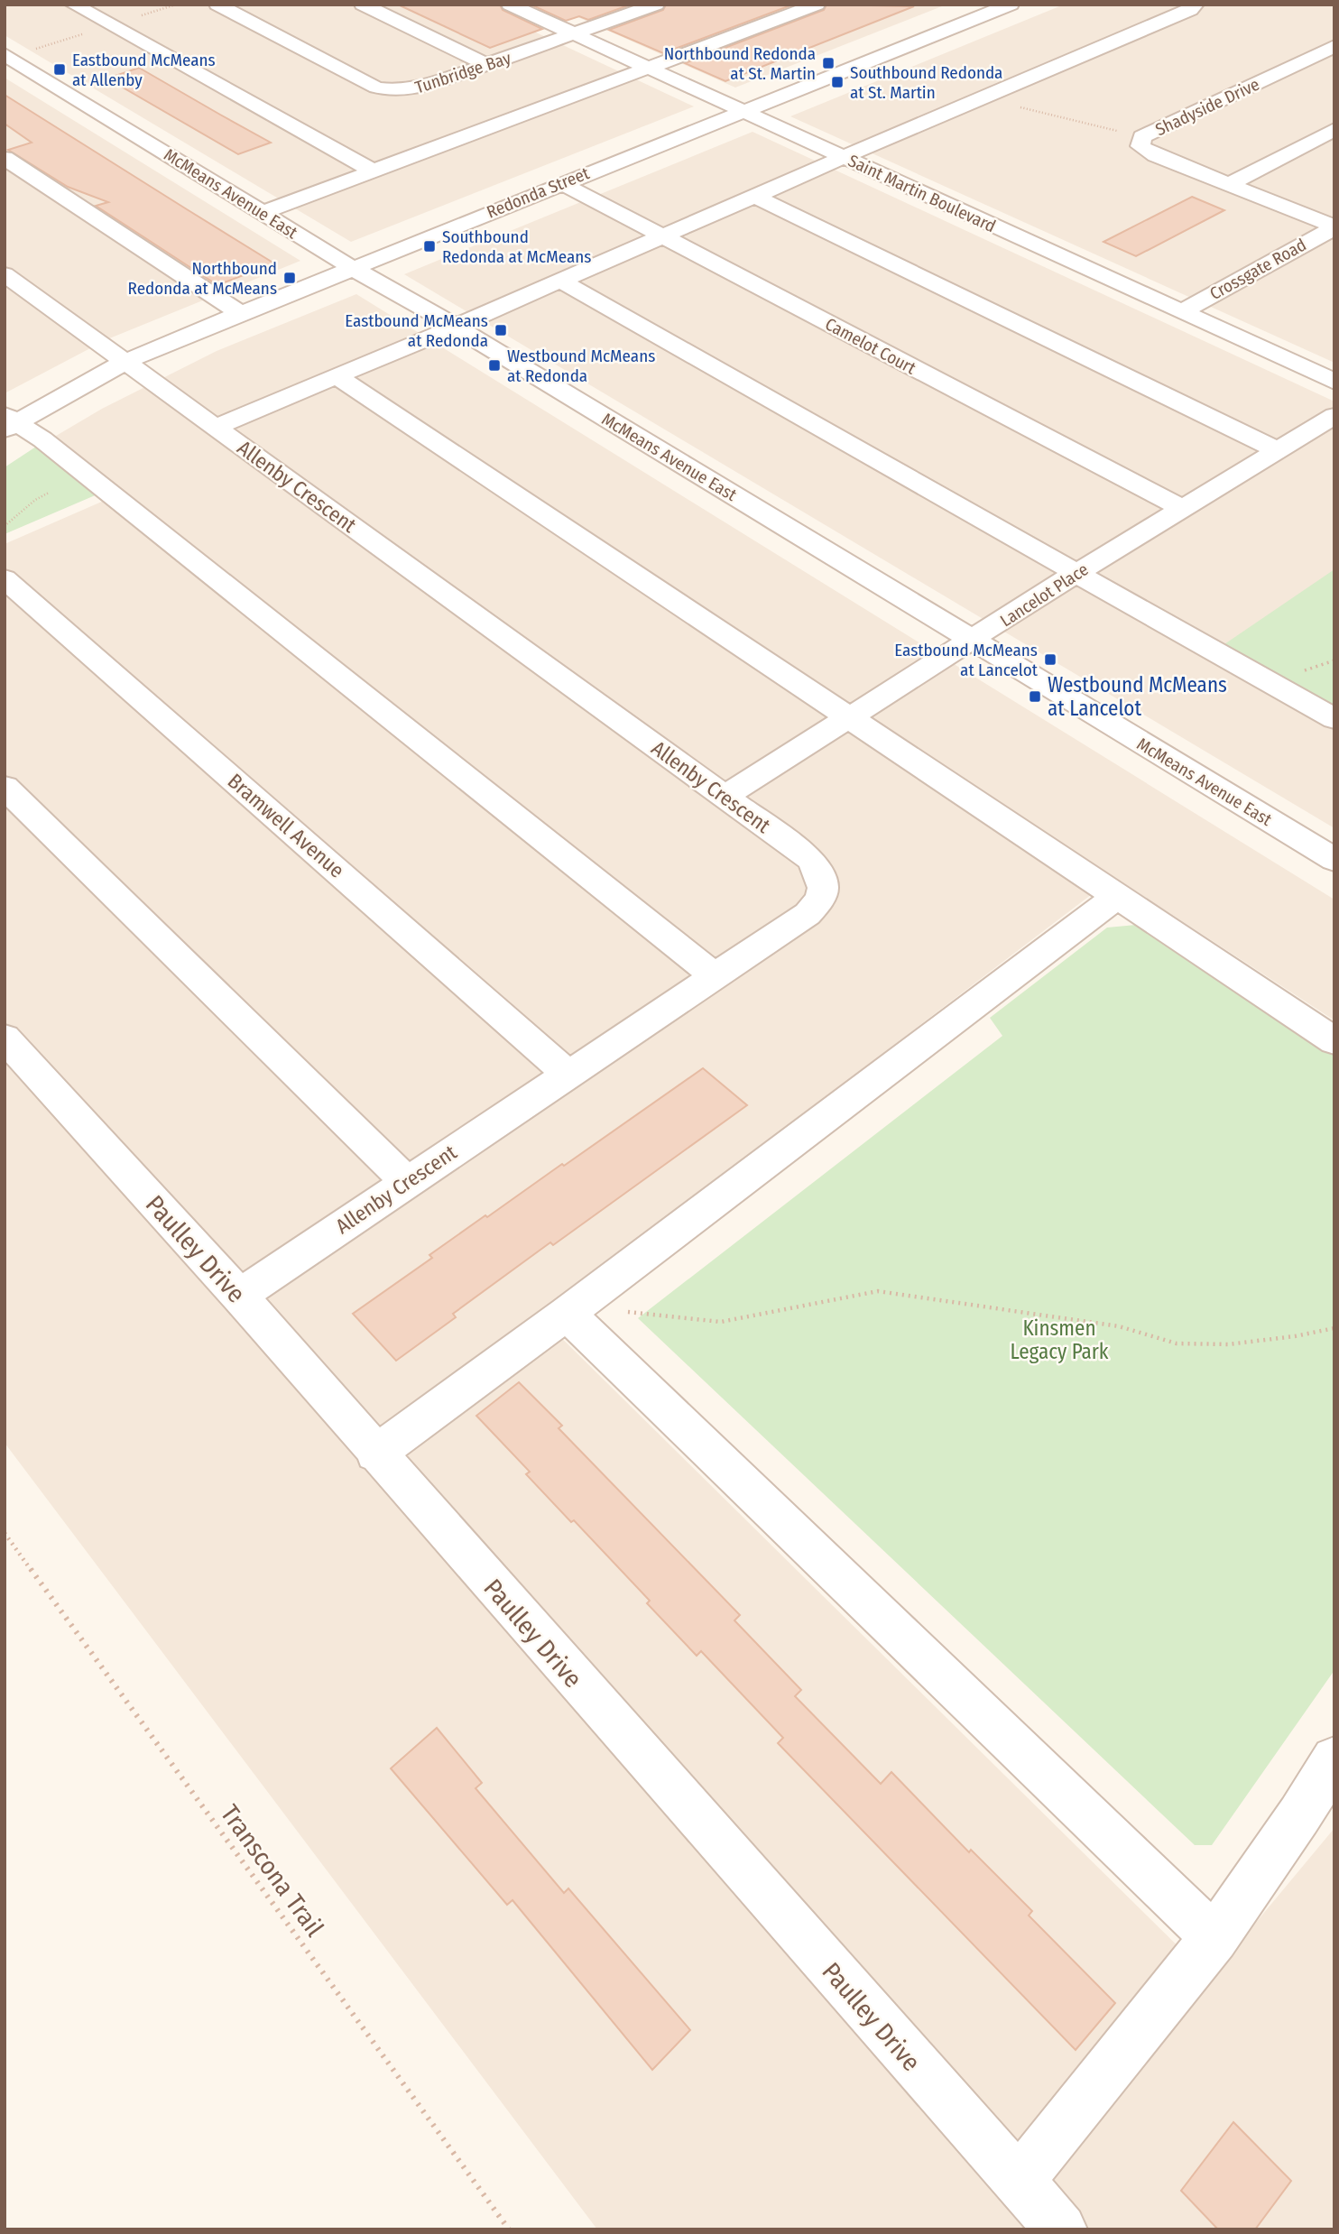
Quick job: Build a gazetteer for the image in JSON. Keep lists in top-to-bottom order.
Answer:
{
  "streets": {
    "street": [
      "Tunbridge Bay",
      "Shadyside Drive",
      "Redonda Street",
      "McMeans Avenue East",
      "Saint Martin Boulevard",
      "Crossgate Road",
      "Camelot Court",
      "Allenby Crescent",
      "Lancelot Place",
      "Bramwell Avenue",
      "Paulley Drive"
    ],
    "path": ["Transcona Trail"]
  },
  "crossings": [
    ["Tunbridge Bay", "Saint Martin Boulevard"],
    ["Shadyside Drive", "Crossgate Road"],
    ["Redonda Street", "McMeans Avenue East"],
    ["Redonda Street", "Saint Martin Boulevard"],
    ["Redonda Street", "Camelot Court"],
    ["Redonda Street", "Allenby Crescent"],
    ["McMeans Avenue East", "Lancelot Place"],
    ["Saint Martin Boulevard", "Crossgate Road"],
    ["Camelot Court", "Lancelot Place"],
    ["Allenby Crescent", "Lancelot Place"],
    ["Allenby Crescent", "Bramwell Avenue"],
    ["Allenby Crescent", "Paulley Drive"]
  ],
  "parks": ["Kinsmen Legacy Park"],
  "places": {
    "transit": [
      "Northbound Redonda at St. Martin",
      "Eastbound McMeans at Allenby",
      "Southbound Redonda at St. Martin",
      "Southbound Redonda at McMeans",
      "Northbound Redonda at McMeans",
      "Eastbound McMeans at Redonda",
      "Westbound McMeans at Redonda",
      "Eastbound McMeans at Lancelot",
      "Westbound McMeans at Lancelot"
    ]
  }
}
